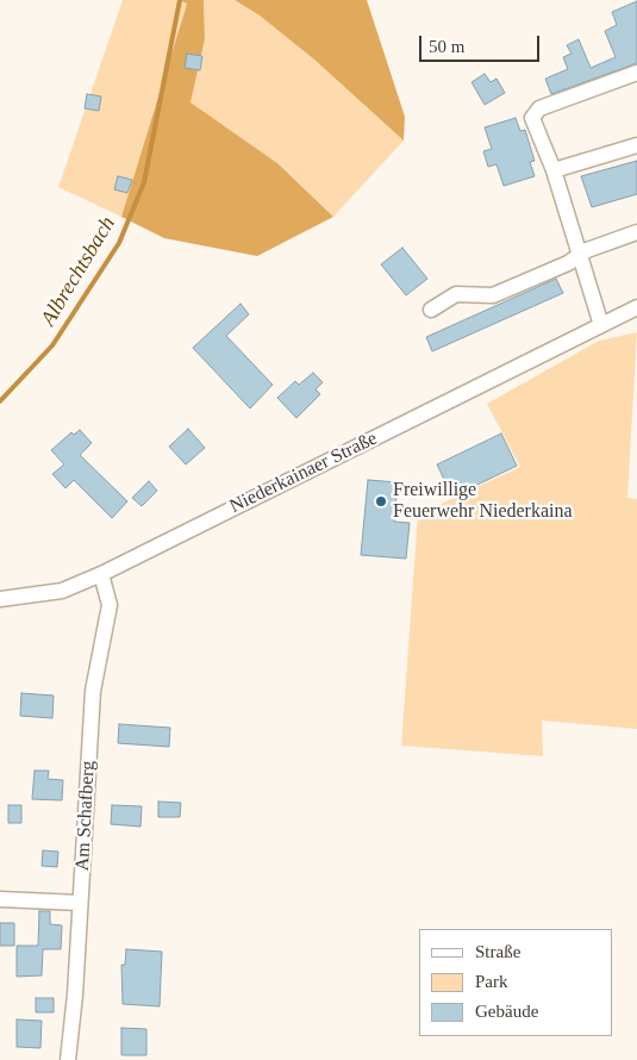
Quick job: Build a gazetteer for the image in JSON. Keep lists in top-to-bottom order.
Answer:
{
  "streets": {
    "street": ["Niederkainaer Straße", "Am Schafberg"]
  },
  "crossings": [
    ["Niederkainaer Straße", "Am Schafberg"]
  ],
  "water": ["Albrechtsbach"],
  "places": ["Freiwillige Feuerwehr Niederkaina"],
  "legend": ["Straße", "Park", "Gebäude"],
  "scale_bar": "50 m"
}
